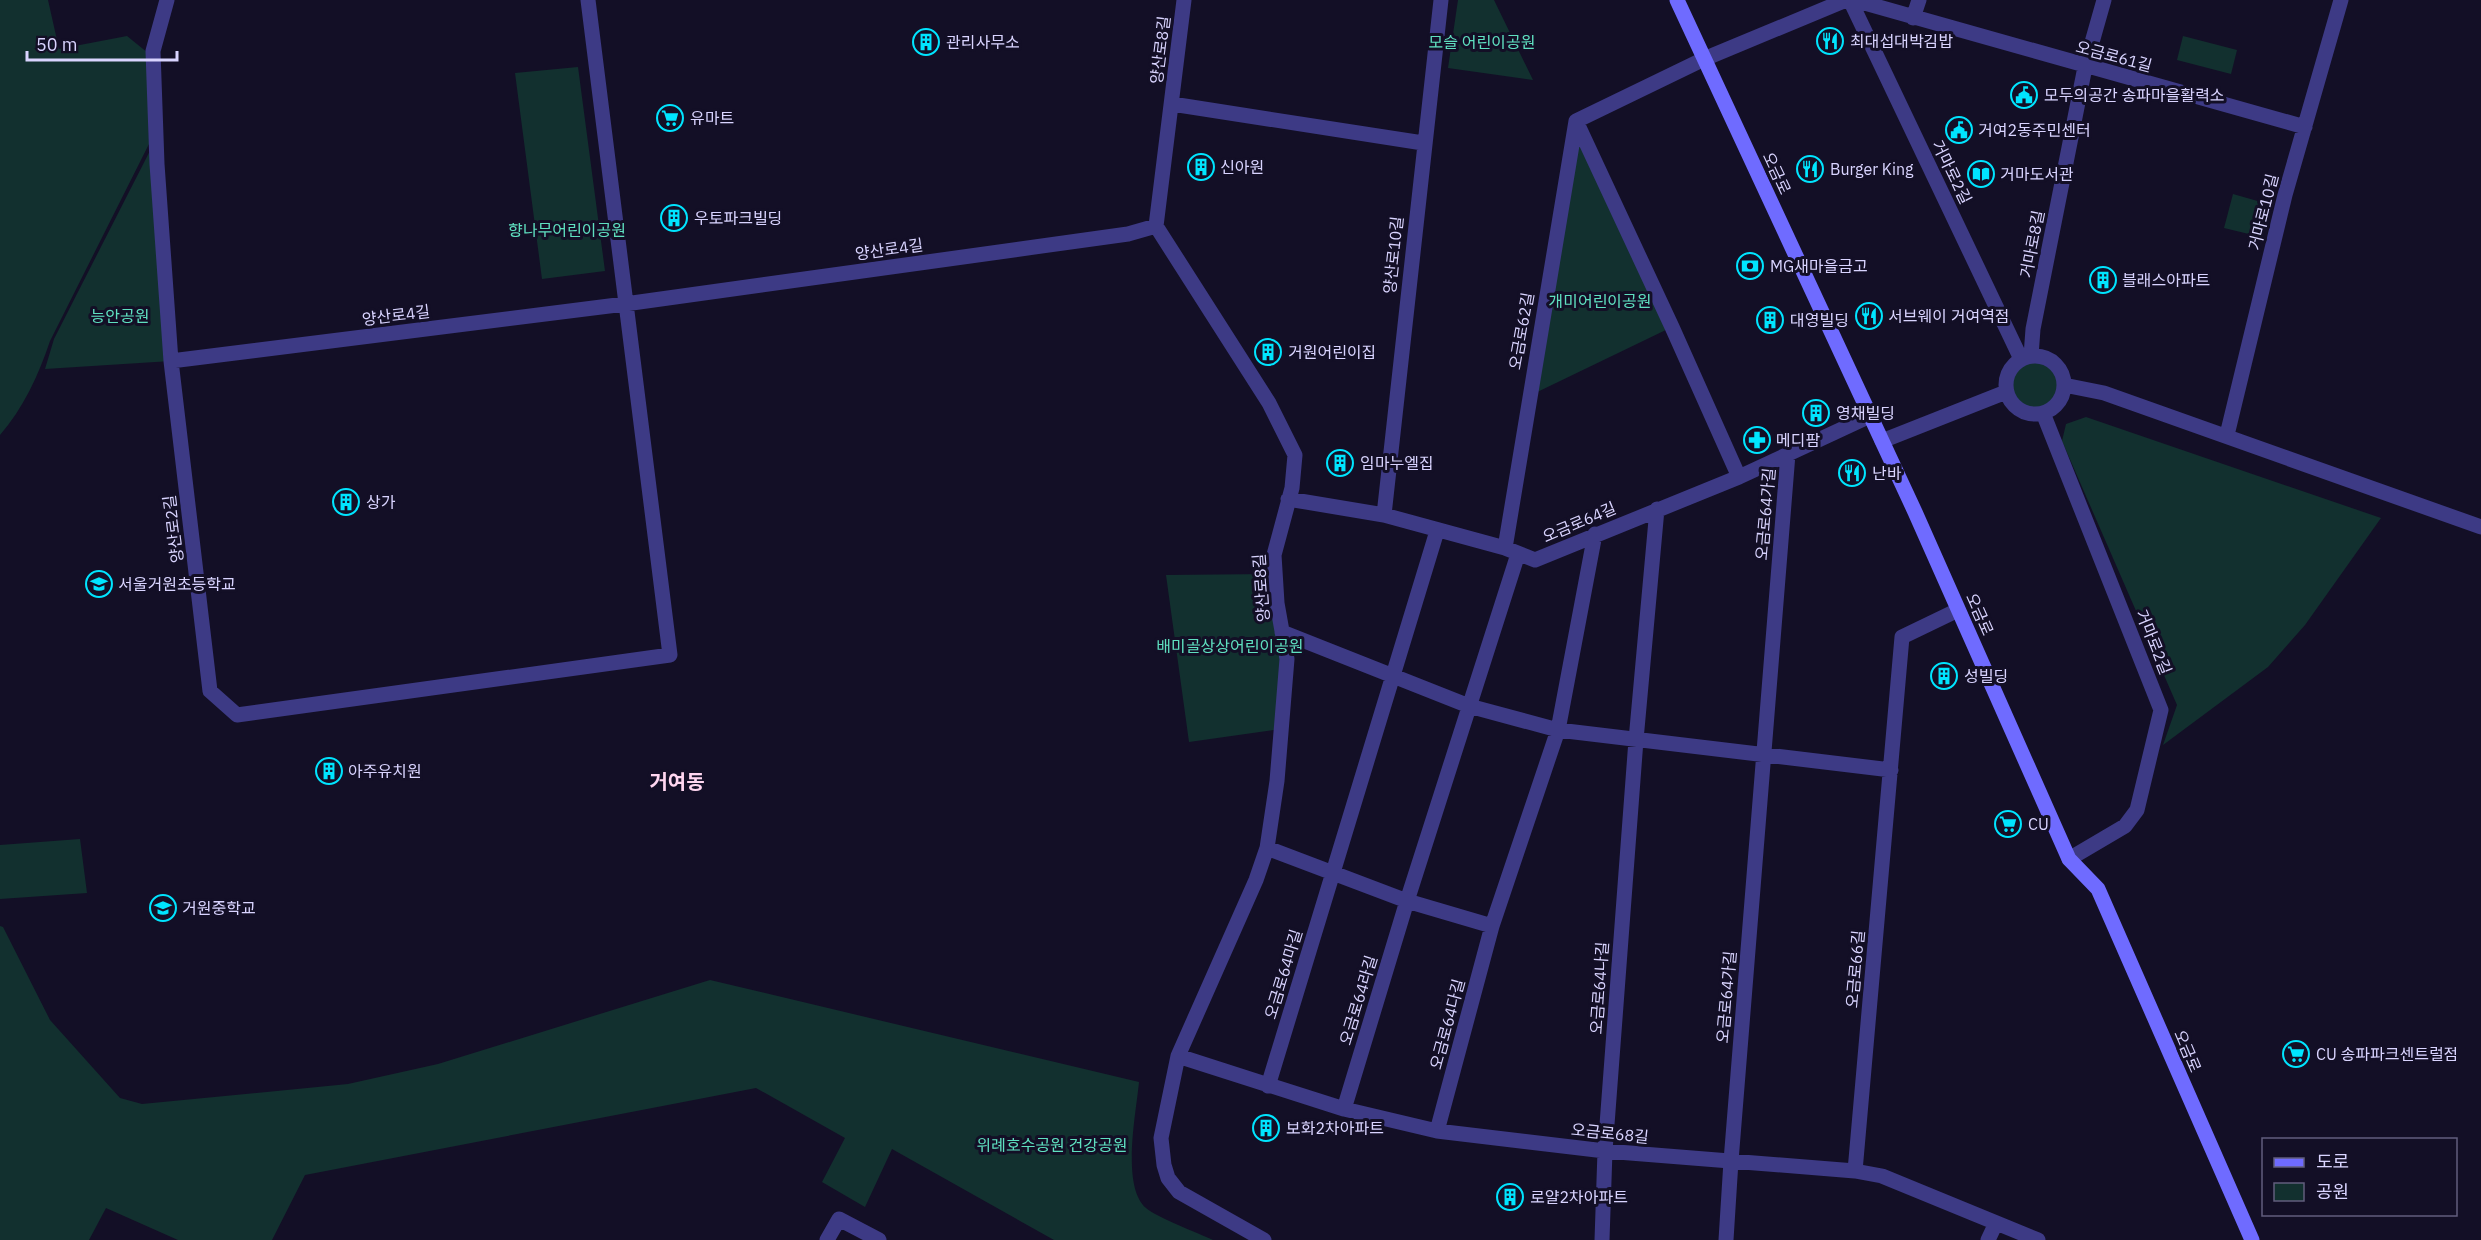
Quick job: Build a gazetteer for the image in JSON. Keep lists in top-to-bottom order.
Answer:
{
  "streets": {
    "main road": ["오금로"],
    "street": [
      "양산로8길",
      "오금로61길",
      "거마로2길",
      "거마로10길",
      "거마로8길",
      "양산로4길",
      "양산로10길",
      "오금로62길",
      "오금로64가길",
      "오금로64길",
      "양산로2길",
      "오금로66길",
      "오금로64마길",
      "오금로64나길",
      "오금로64라길",
      "오금로64다길",
      "오금로68길"
    ]
  },
  "crossings": [
    ["양산로8길", "양산로4길"],
    ["양산로8길", "양산로10길"],
    ["양산로8길", "오금로64길"],
    ["양산로8길", "오금로68길"],
    ["오금로61길", "거마로2길"],
    ["오금로61길", "거마로10길"],
    ["오금로61길", "거마로8길"],
    ["거마로2길", "오금로"],
    ["거마로2길", "거마로8길"],
    ["오금로", "오금로64길"],
    ["오금로", "오금로66길"],
    ["양산로4길", "양산로2길"],
    ["양산로10길", "오금로64길"],
    ["오금로62길", "오금로64길"],
    ["오금로62길", "오금로64라길"],
    ["오금로64가길", "오금로64길"],
    ["오금로64가길", "오금로68길"],
    ["오금로64길", "오금로64마길"],
    ["오금로64길", "오금로64나길"],
    ["오금로64길", "오금로64라길"],
    ["오금로64길", "오금로64다길"],
    ["오금로66길", "오금로68길"],
    ["오금로64마길", "오금로68길"],
    ["오금로64나길", "오금로68길"],
    ["오금로64라길", "오금로68길"],
    ["오금로64다길", "오금로68길"]
  ],
  "districts": ["거여동"],
  "parks": [
    "모슬 어린이공원",
    "향나무어린이공원",
    "개미어린이공원",
    "능안공원",
    "배미골상상어린이공원",
    "위례호수공원 건강공원"
  ],
  "places": {
    "restaurant": [
      "최대섭대박김밥",
      "Burger King",
      "서브웨이 거여역점",
      "난바"
    ],
    "building": [
      "관리사무소",
      "신아원",
      "우토파크빌딩",
      "블래스아파트",
      "대영빌딩",
      "거원어린이집",
      "영채빌딩",
      "임마누엘집",
      "상가",
      "성빌딩",
      "아주유치원",
      "보화2차아파트",
      "로얄2차아파트"
    ],
    "public building": ["모두의공간 송파마을활력소", "거여2동주민센터"],
    "supermarket": ["유마트", "CU", "CU 송파파크센트럴점"],
    "library": ["거마도서관"],
    "bank": ["MG새마을금고"],
    "pharmacy": ["메디팜"],
    "school or university": ["서울거원초등학교", "거원중학교"]
  },
  "legend": ["도로", "공원"],
  "scale_bar": "50 m"
}
